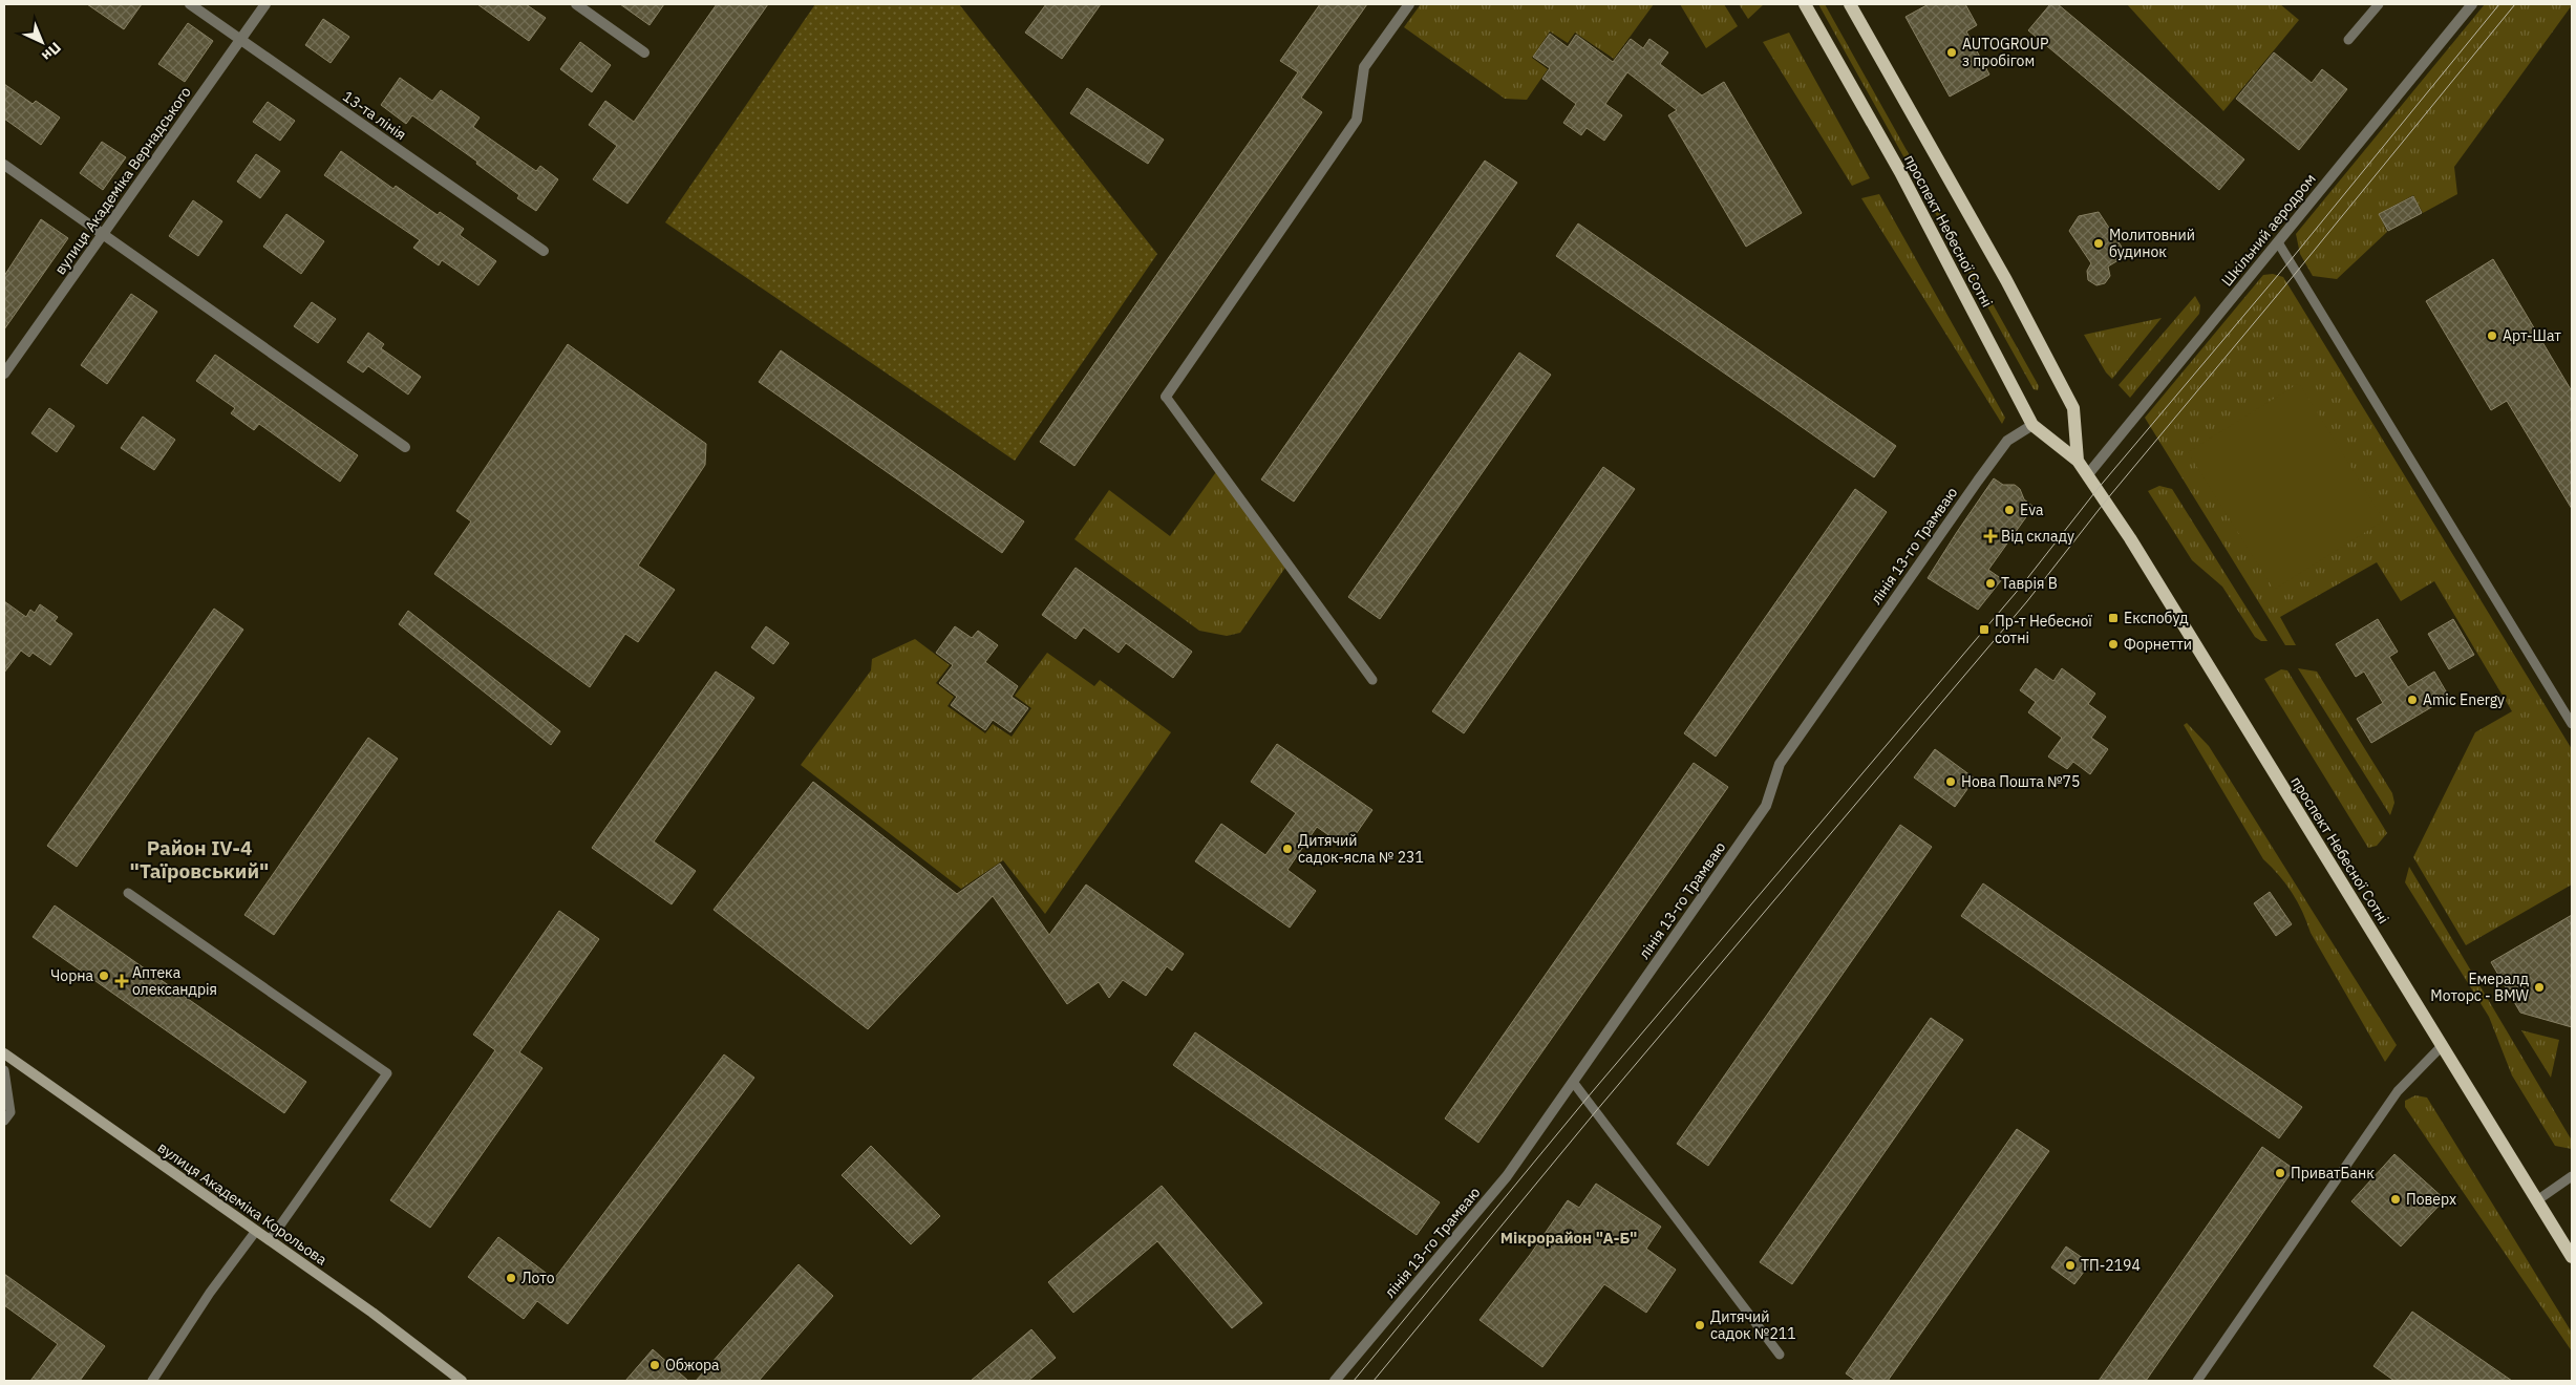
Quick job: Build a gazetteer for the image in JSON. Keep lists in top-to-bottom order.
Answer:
{
  "streets": {
    "main road": ["проспект Небесної Сотні", "вулиця Академіка Корольова"],
    "street": [
      "13-та лінія",
      "вулиця Академіка Вернадського",
      "Шкільний аеродром",
      "лінія 13-го Трамваю"
    ]
  },
  "crossings": [
    ["13-та лінія", "вулиця Академіка Вернадського"],
    ["Шкільний аеродром", "проспект Небесної Сотні"],
    ["проспект Небесної Сотні", "лінія 13-го Трамваю"]
  ],
  "districts": ["Район IV-4 \"Таїровський\"", "Мікрорайон \"А-Б\""],
  "places": {
    "other": [
      "AUTOGROUP з пробігом",
      "Молитовний будинок",
      "Арт-Шат",
      "Eva",
      "Таврія В",
      "Форнетти",
      "Amic Energy",
      "Нова Пошта №75",
      "Дитячий садок-ясла № 231",
      "Чорна",
      "Емералд Моторс - BMW",
      "ПриватБанк",
      "Поверх",
      "ТП-2194",
      "Лото",
      "Дитячий садок №211",
      "Обжора"
    ],
    "health": ["Від складу", "Аптека олександрія"],
    "transit": ["Експобуд", "Пр-т Небесної сотні"]
  },
  "north": "bottom right"
}
